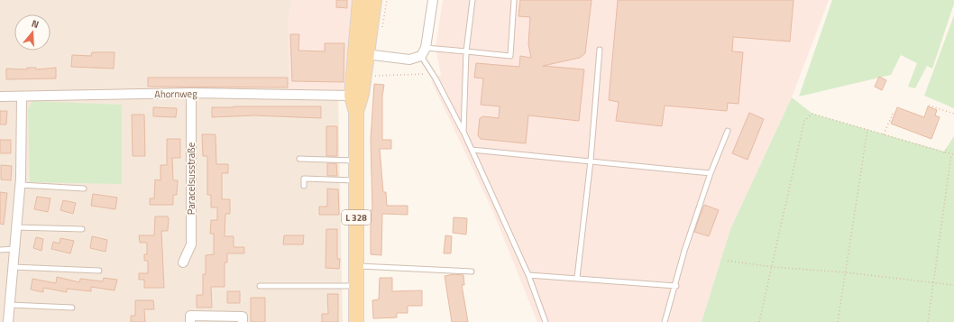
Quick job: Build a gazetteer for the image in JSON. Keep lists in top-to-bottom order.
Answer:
{
  "streets": {
    "main road": ["L 328"],
    "street": ["Ahornweg", "Paracelsusstraße"]
  },
  "crossings": [
    ["Ahornweg", "Paracelsusstraße"],
    ["Ahornweg", "L 328"]
  ],
  "north": "top"
}
